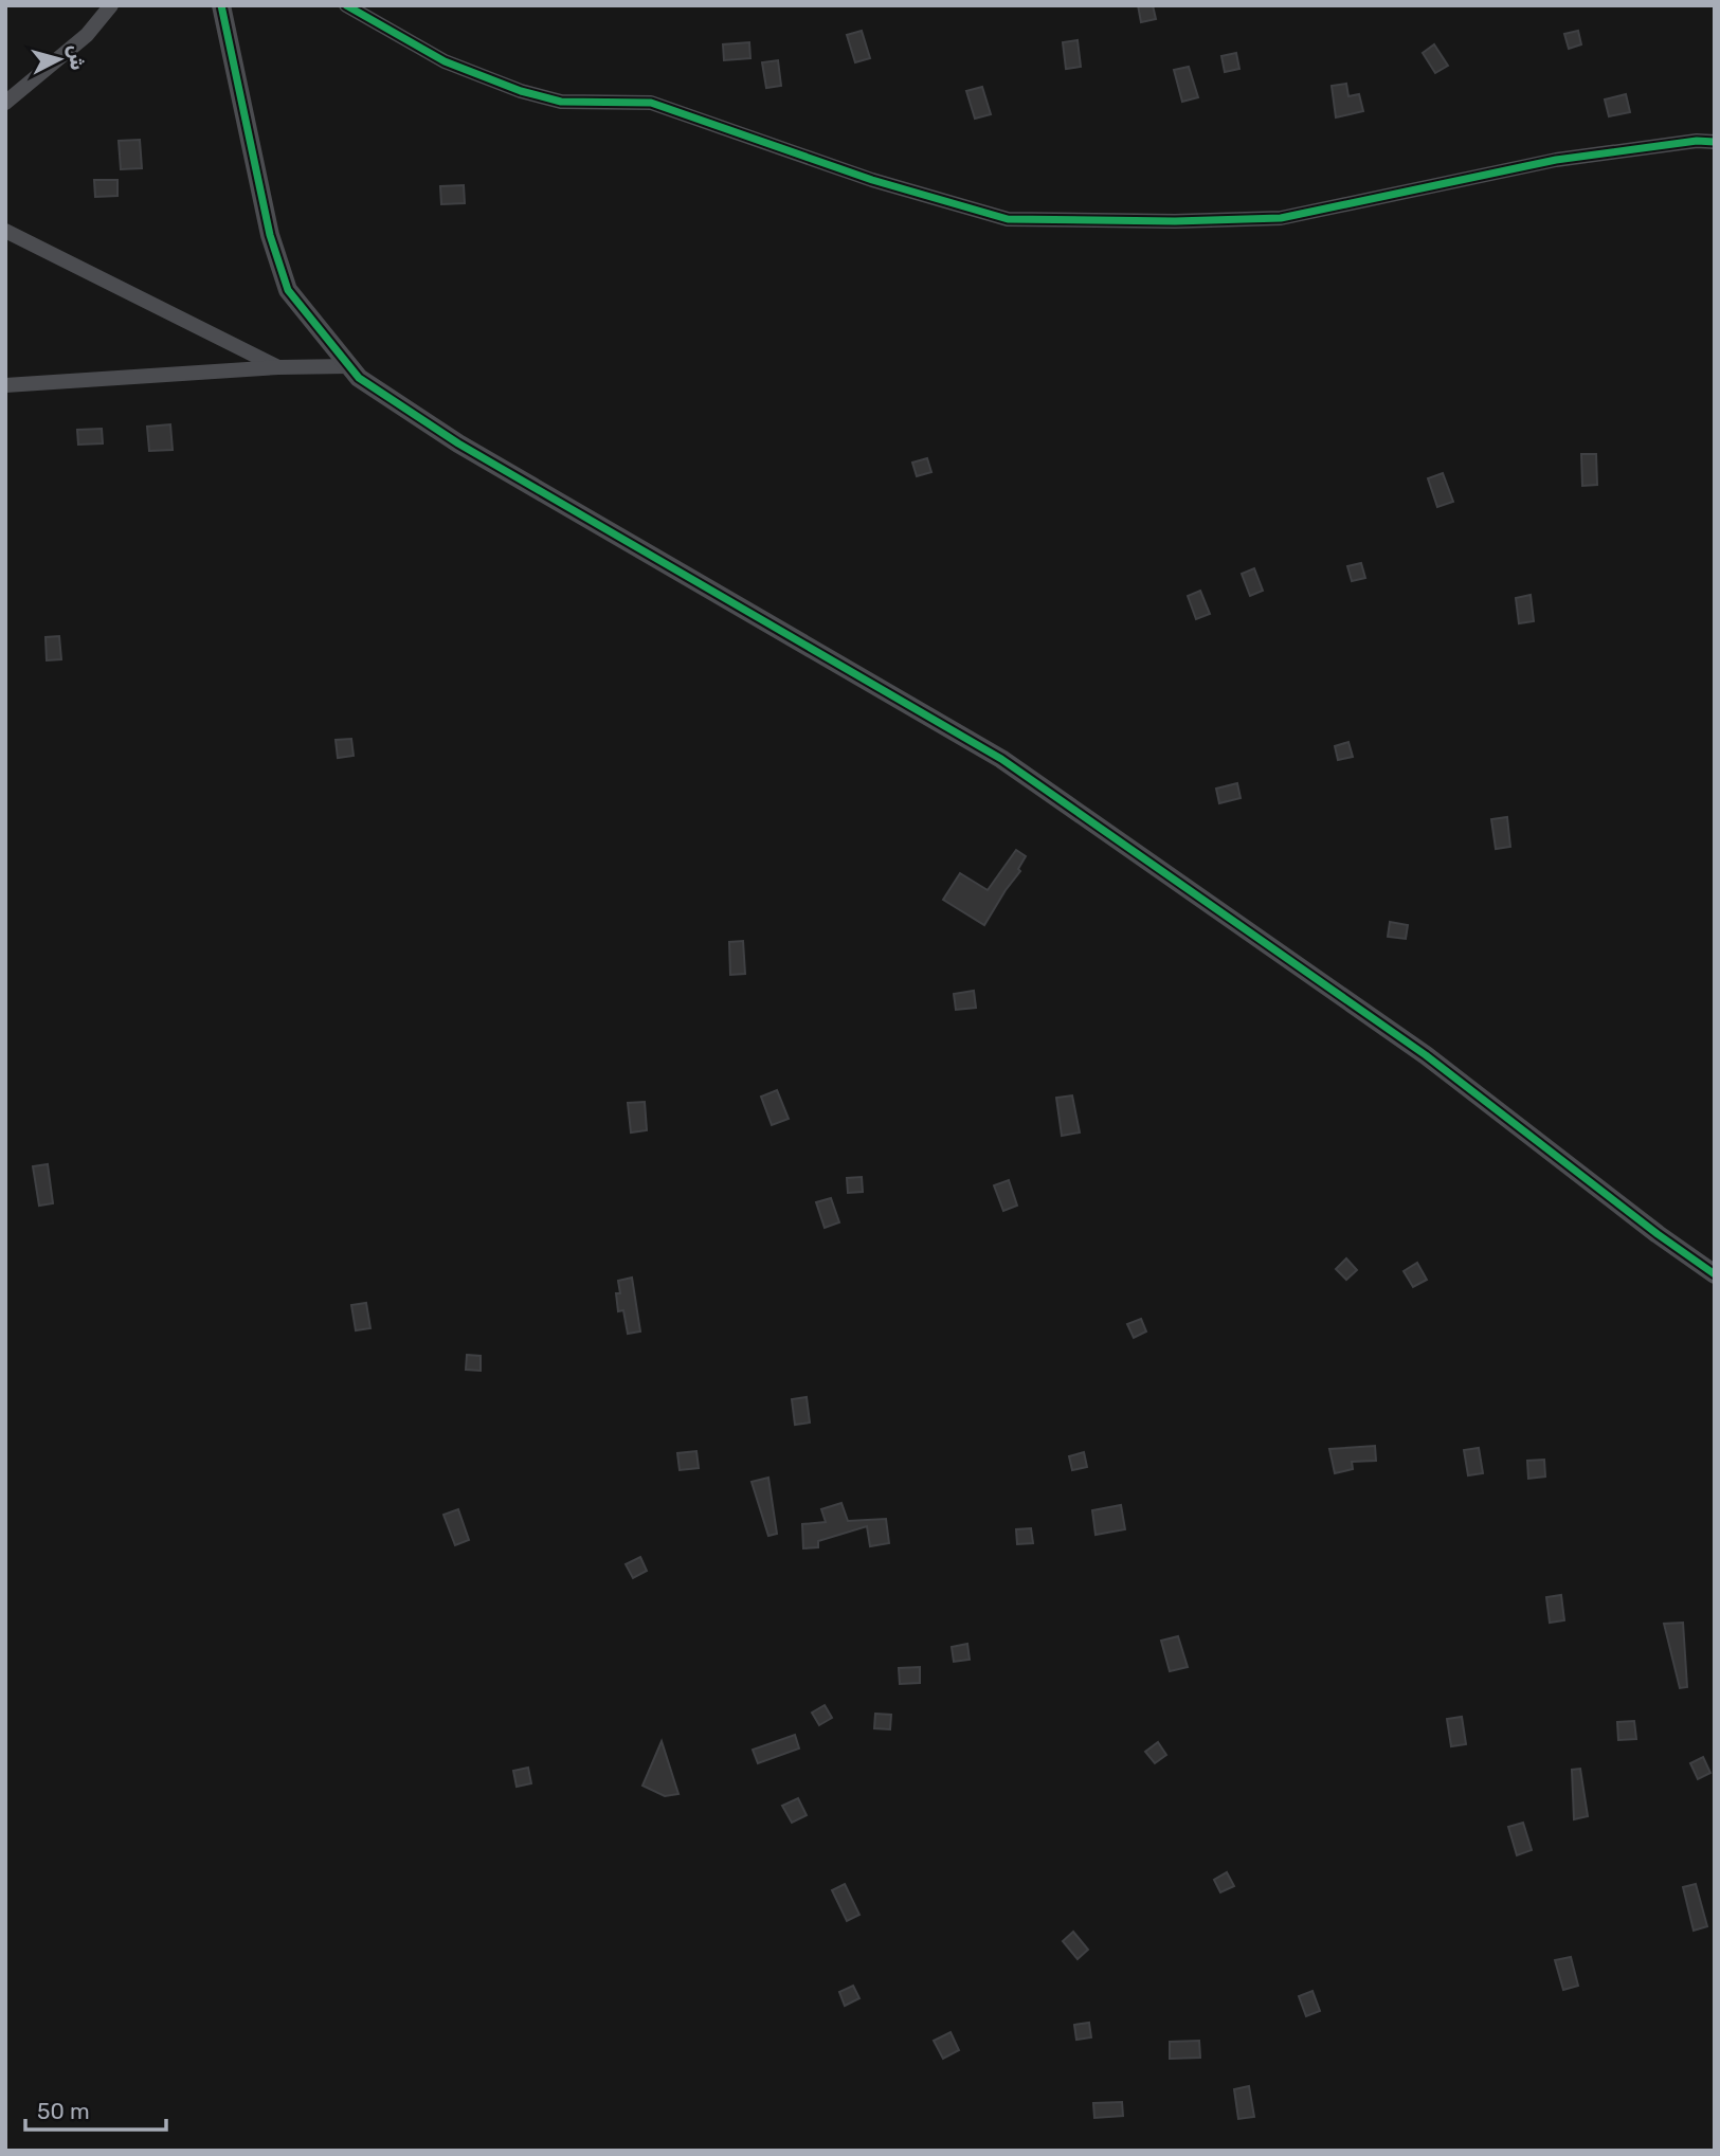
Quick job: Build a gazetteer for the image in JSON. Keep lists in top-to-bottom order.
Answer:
{
  "scale_bar": "50 m",
  "north": "right"
}
